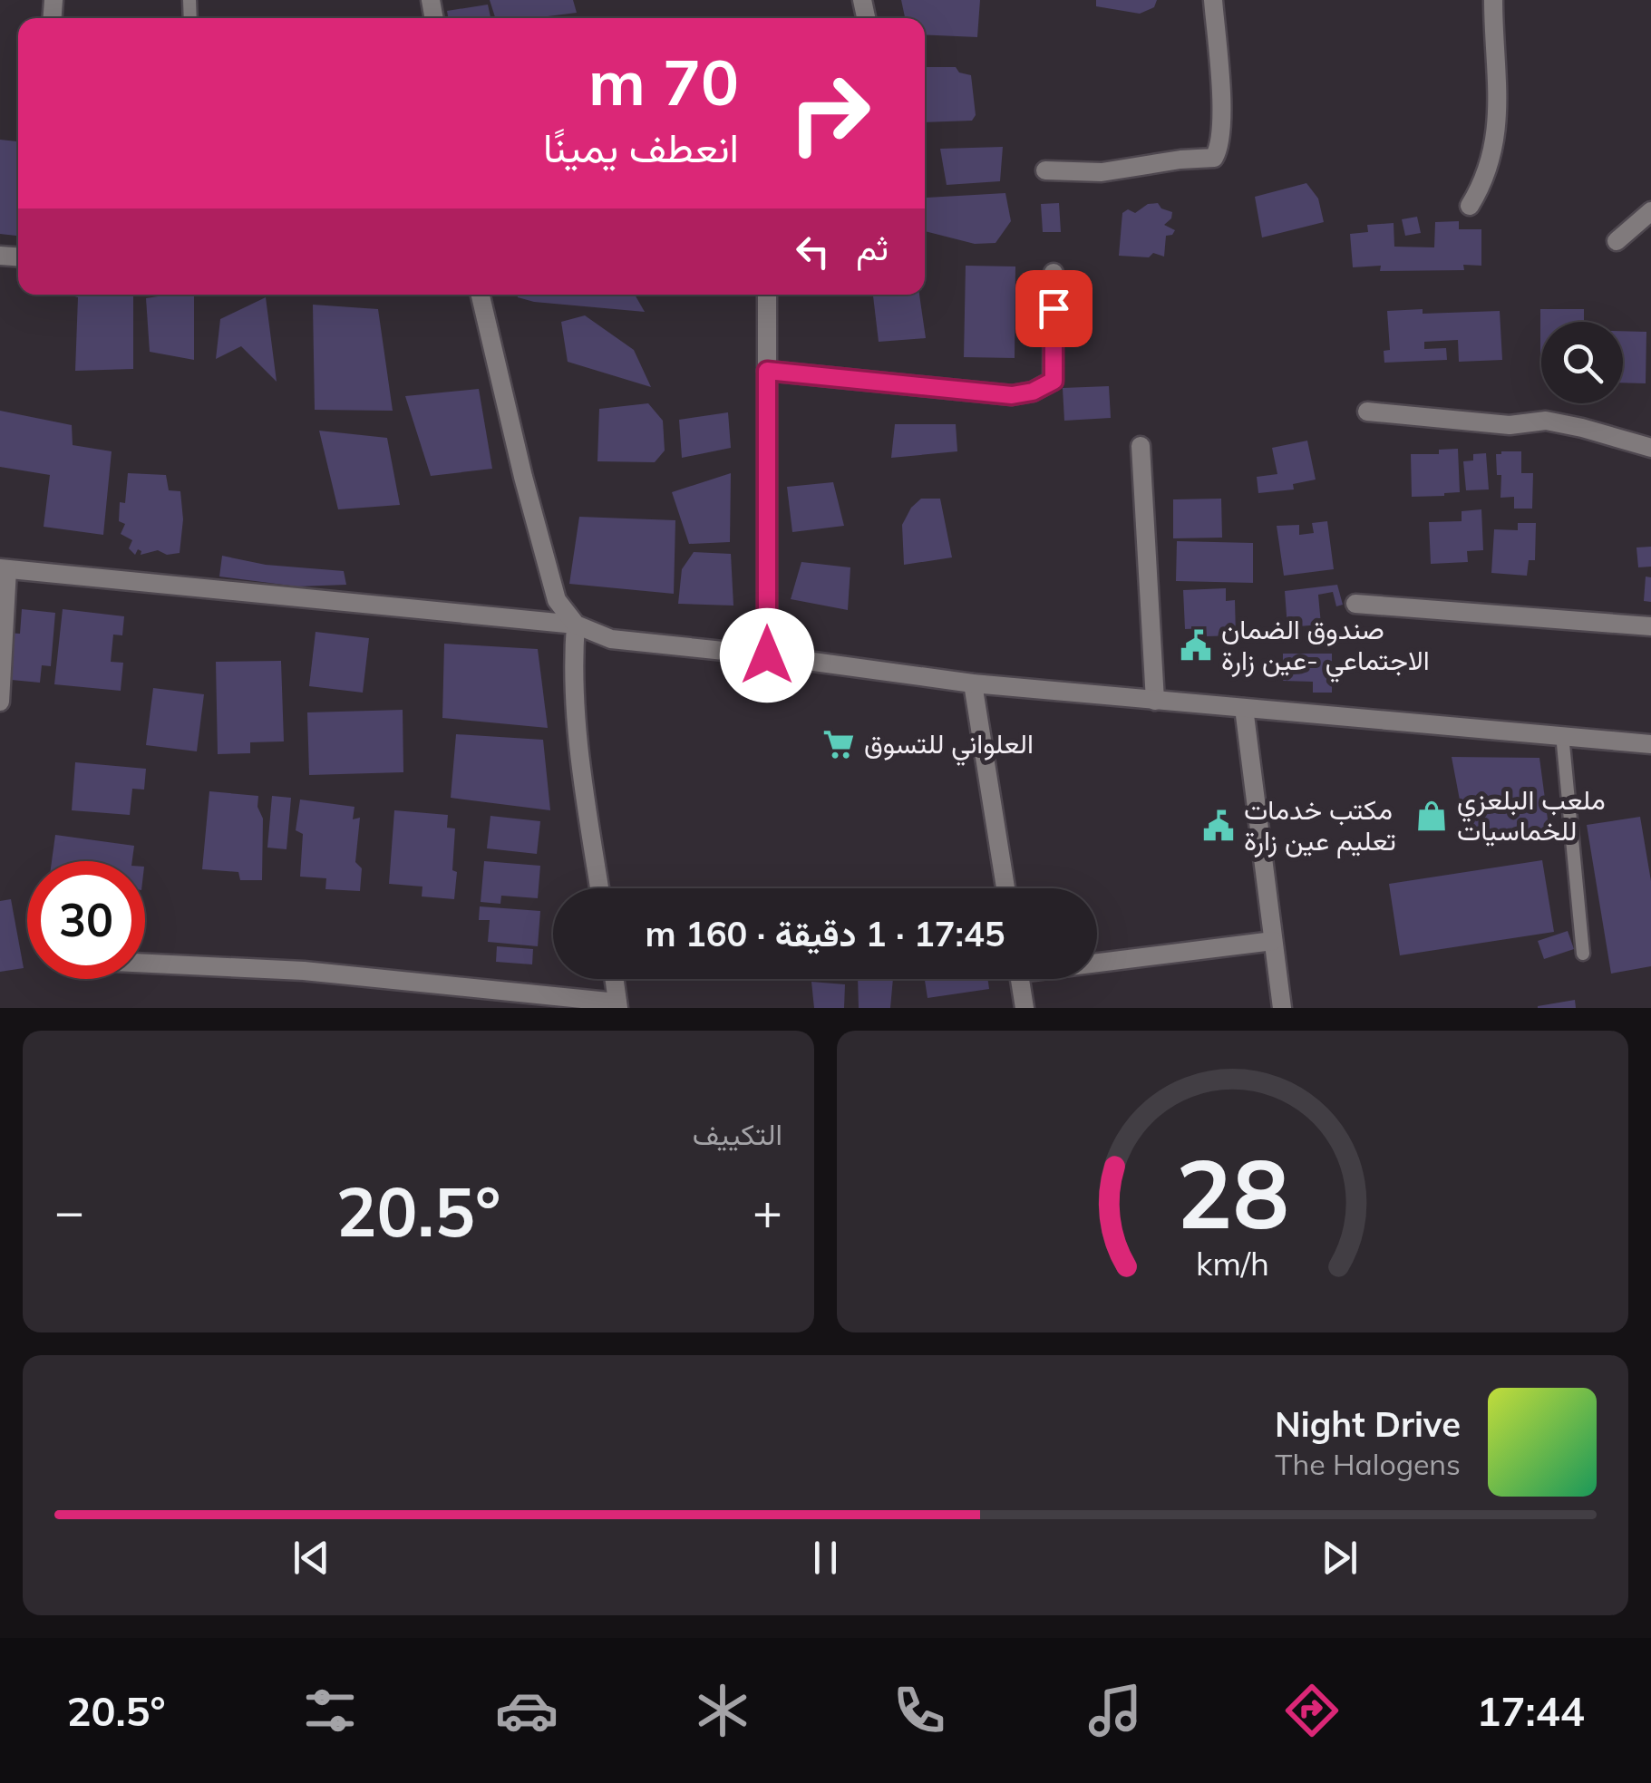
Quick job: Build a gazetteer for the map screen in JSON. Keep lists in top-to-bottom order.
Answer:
{
  "places": {
    "public building": ["صندوق الضمان الاجتماعي -عين زارة", "مكتب خدمات تعليم عين زارة"],
    "supermarket": ["العلواني للتسوق"],
    "shop": ["ملعب البلعزي للخماسيات"]
  },
  "page": {
    "turn": ["70 m", "انعطف يمينًا"],
    "then": "ثم",
    "limit": "30",
    "trip": "17:45 · 1 دقيقة · 160 m",
    "tile": "التكييف",
    "heat": ["−", "20.5°", "+"],
    "song": ["Night Drive", "The Halogens"],
    "tabs": ["17:44", "20.5°"],
    "gauge": ["28", "km/h"]
  }
}
